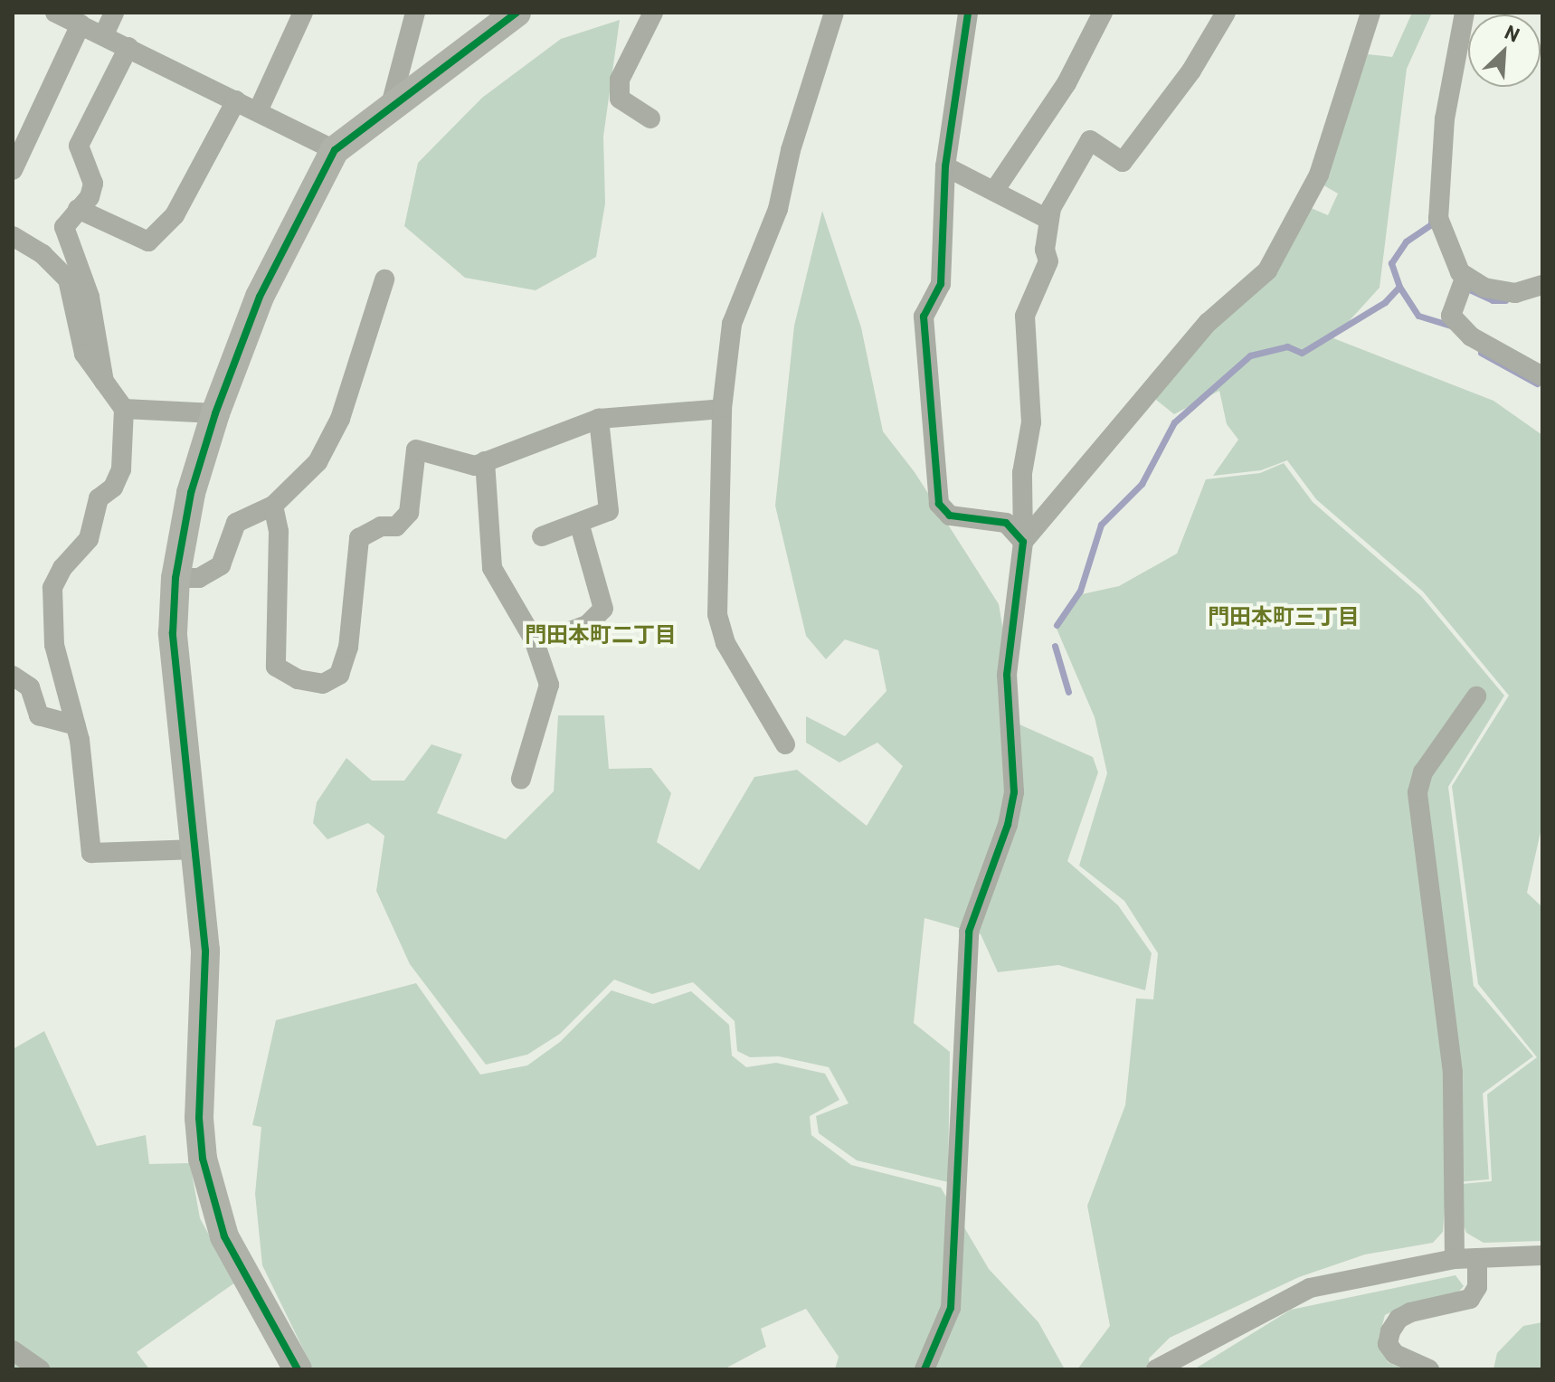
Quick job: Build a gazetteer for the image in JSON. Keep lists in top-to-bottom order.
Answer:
{
  "districts": ["門田本町三丁目", "門田本町二丁目"],
  "north": "top right"
}
